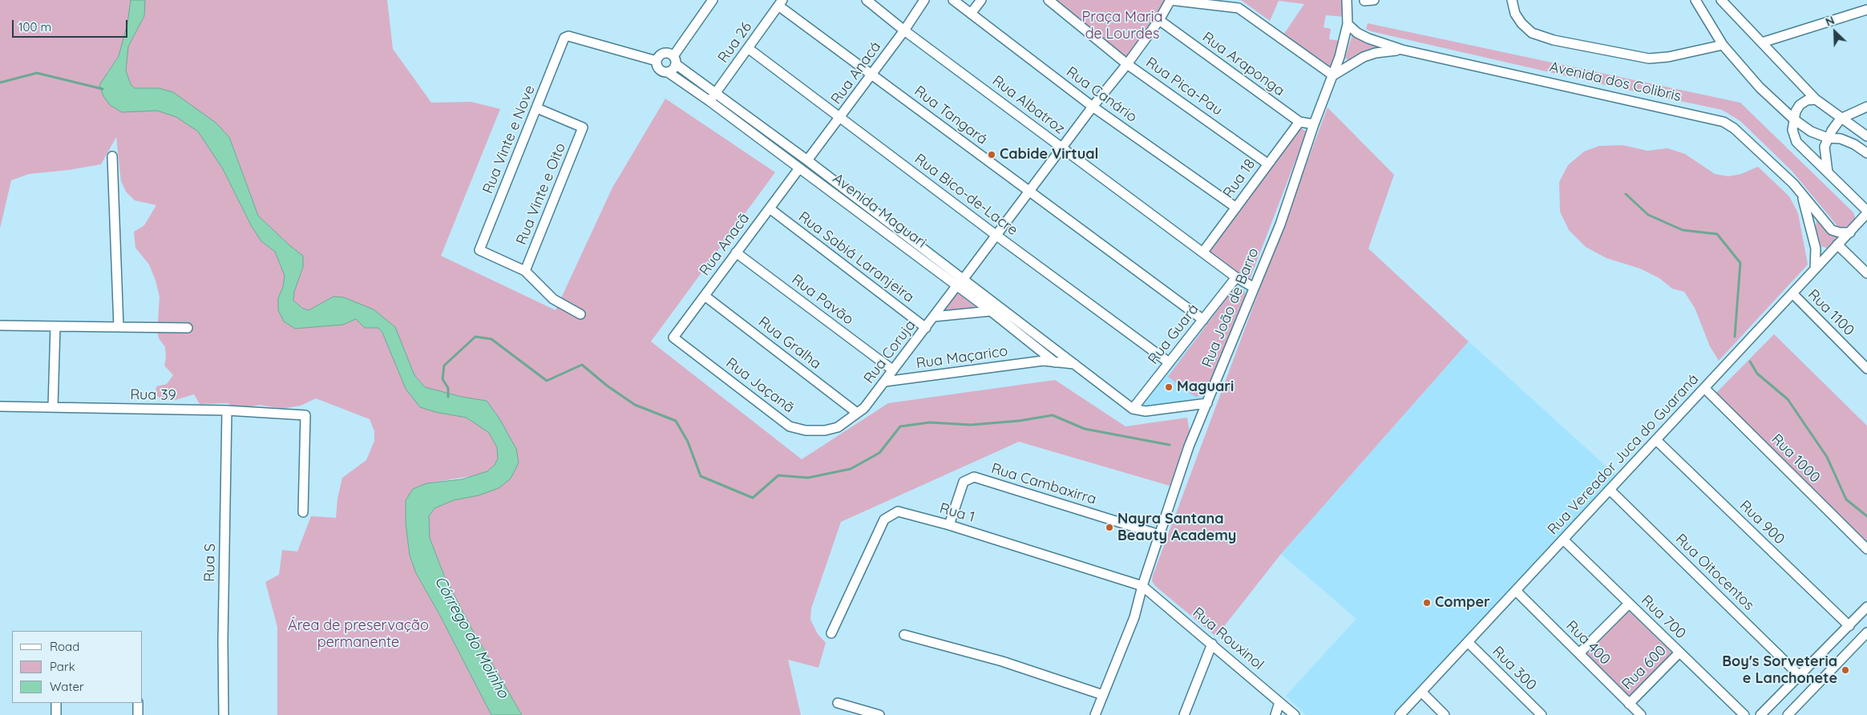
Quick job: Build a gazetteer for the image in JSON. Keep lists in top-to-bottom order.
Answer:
{
  "streets": {
    "street": [
      "Rua 26",
      "Rua Araponga",
      "Rua Anacá",
      "Avenida dos Colibris",
      "Rua Pica-Pau",
      "Rua Canário",
      "Rua Albatroz",
      "Rua Tangará",
      "Rua Vinte e Nove",
      "Rua 18",
      "Rua Vinte e Oito",
      "Rua Bico-de-Lacre",
      "Avenida Maguari",
      "Rua Anacã",
      "Rua Sabiá Laranjeira",
      "Rua Pavão",
      "Rua João de Barro",
      "Rua 1100",
      "Rua Guará",
      "Rua Gralha",
      "Rua Coruja",
      "Rua Maçarico",
      "Rua Jaçanã",
      "Rua 39",
      "Rua Vereador Juca do Guaraná",
      "Rua 1000",
      "Rua Cambaxirra",
      "Rua 1",
      "Rua 900",
      "Rua S",
      "Rua Oitocentos",
      "Rua 700",
      "Rua Rouxinol",
      "Rua 400",
      "Rua 600",
      "Rua 300"
    ]
  },
  "crossings": [
    ["Rua 26", "Rua Tangará"],
    ["Rua 26", "Rua Bico-de-Lacre"],
    ["Rua 26", "Avenida Maguari"],
    ["Rua Araponga", "Rua 18"],
    ["Rua Araponga", "Rua João de Barro"],
    ["Rua Araponga", "Rua Coruja"],
    ["Rua Anacá", "Rua Albatroz"],
    ["Rua Anacá", "Rua Tangará"],
    ["Rua Anacá", "Rua Bico-de-Lacre"],
    ["Rua Anacá", "Avenida Maguari"],
    ["Avenida dos Colibris", "Rua João de Barro"],
    ["Avenida dos Colibris", "Rua Vereador Juca do Guaraná"],
    ["Rua Pica-Pau", "Rua 18"],
    ["Rua Pica-Pau", "Rua Coruja"],
    ["Rua Canário", "Rua 18"],
    ["Rua Canário", "Rua Coruja"],
    ["Rua Albatroz", "Rua 18"],
    ["Rua Albatroz", "Rua João de Barro"],
    ["Rua Albatroz", "Rua Guará"],
    ["Rua Albatroz", "Rua Coruja"],
    ["Rua Tangará", "Rua Guará"],
    ["Rua Tangará", "Rua Coruja"],
    ["Rua Vinte e Nove", "Rua Vinte e Oito"],
    ["Rua Vinte e Nove", "Avenida Maguari"],
    ["Rua Bico-de-Lacre", "Rua Guará"],
    ["Rua Bico-de-Lacre", "Rua Coruja"],
    ["Avenida Maguari", "Rua Anacã"],
    ["Avenida Maguari", "Rua Guará"],
    ["Avenida Maguari", "Rua Coruja"],
    ["Avenida Maguari", "Rua Maçarico"],
    ["Rua Anacã", "Rua Sabiá Laranjeira"],
    ["Rua Anacã", "Rua Pavão"],
    ["Rua Anacã", "Rua Gralha"],
    ["Rua Anacã", "Rua Jaçanã"],
    ["Rua Sabiá Laranjeira", "Rua Coruja"],
    ["Rua Pavão", "Rua Coruja"],
    ["Rua João de Barro", "Rua Cambaxirra"],
    ["Rua João de Barro", "Rua 1"],
    ["Rua João de Barro", "Rua Rouxinol"],
    ["Rua 1100", "Rua Vereador Juca do Guaraná"],
    ["Rua Gralha", "Rua Coruja"],
    ["Rua Coruja", "Rua Maçarico"],
    ["Rua Coruja", "Rua Jaçanã"],
    ["Rua 39", "Rua S"],
    ["Rua Vereador Juca do Guaraná", "Rua 1000"],
    ["Rua Vereador Juca do Guaraná", "Rua 900"],
    ["Rua Vereador Juca do Guaraná", "Rua Oitocentos"],
    ["Rua Vereador Juca do Guaraná", "Rua 700"],
    ["Rua Vereador Juca do Guaraná", "Rua 400"],
    ["Rua Vereador Juca do Guaraná", "Rua 300"],
    ["Rua Cambaxirra", "Rua 1"],
    ["Rua 1", "Rua Rouxinol"],
    ["Rua 700", "Rua 600"],
    ["Rua 400", "Rua 600"]
  ],
  "water": ["Córrego do Moinho"],
  "parks": ["Praça Maria de Lourdes", "Área de preservação permanente"],
  "places": [
    "Cabide Virtual",
    "Maguari",
    "Nayra Santana Beauty Academy",
    "Comper",
    "Boy's Sorveteria e Lanchonete"
  ],
  "legend": ["Road", "Park", "Water"],
  "scale_bar": "100 m",
  "north": "top left"
}
